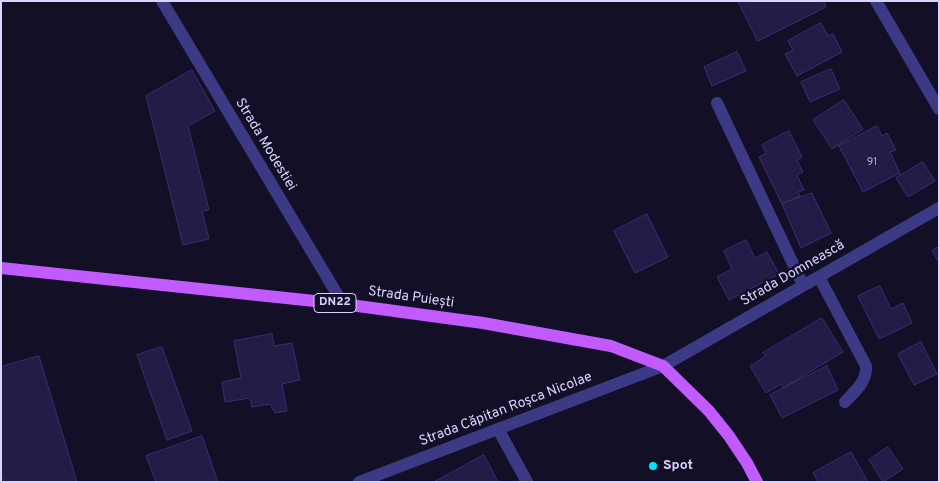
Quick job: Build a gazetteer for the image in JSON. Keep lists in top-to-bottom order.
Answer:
{
  "streets": {
    "main road": ["Strada Puiești", "DN22"],
    "street": ["Strada Modestiei", "Strada Domnească", "Strada Căpitan Roșca Nicolae"]
  },
  "crossings": [
    ["Strada Modestiei", "Strada Puiești"],
    ["Strada Domnească", "Strada Puiești"],
    ["Strada Domnească", "DN22"],
    ["Strada Domnească", "Strada Căpitan Roșca Nicolae"],
    ["Strada Puiești", "DN22"],
    ["Strada Puiești", "Strada Căpitan Roșca Nicolae"],
    ["DN22", "Strada Căpitan Roșca Nicolae"]
  ],
  "places": ["Spot"],
  "house_numbers": ["91"]
}
